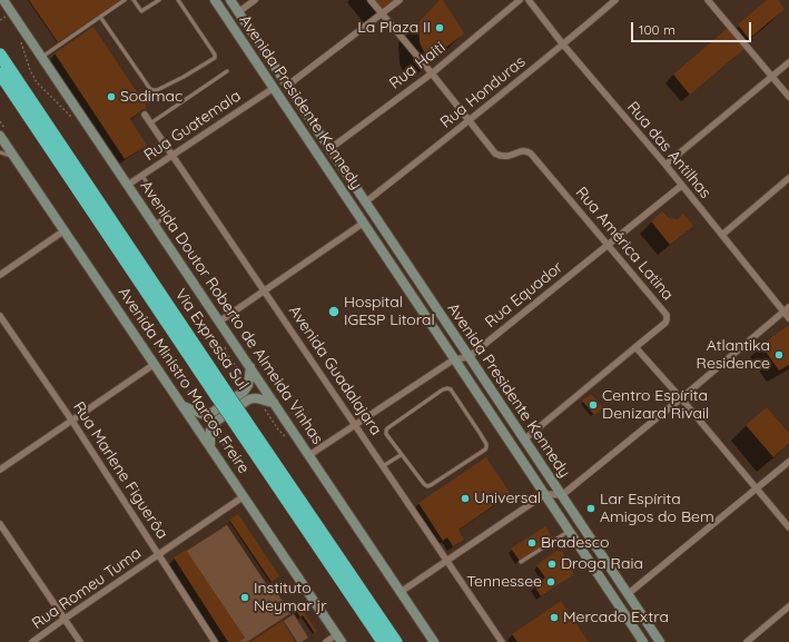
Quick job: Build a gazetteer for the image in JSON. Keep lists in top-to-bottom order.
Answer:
{
  "streets": {
    "highway": ["Via Expressa Sul"],
    "main road": ["Avenida Presidente Kennedy", "Avenida Doutor Roberto de Almeida Vinhas", "Avenida Ministro Marcos Freire"],
    "street": [
      "Rua Haiti",
      "Rua Honduras",
      "Rua Guatemala",
      "Rua das Antilhas",
      "Rua América Latina",
      "Rua Equador",
      "Avenida Guadalajara",
      "Rua Marlene Figuerôa",
      "Rua Romeu Tuma"
    ]
  },
  "crossings": [
    ["Rua Haiti", "Avenida Presidente Kennedy"],
    ["Rua Haiti", "Rua América Latina"],
    ["Rua Honduras", "Avenida Presidente Kennedy"],
    ["Rua Honduras", "Rua das Antilhas"],
    ["Rua Honduras", "Rua América Latina"],
    ["Avenida Presidente Kennedy", "Rua Guatemala"],
    ["Avenida Presidente Kennedy", "Rua América Latina"],
    ["Avenida Presidente Kennedy", "Rua Equador"],
    ["Rua Guatemala", "Avenida Doutor Roberto de Almeida Vinhas"],
    ["Rua Guatemala", "Avenida Guadalajara"],
    ["Rua das Antilhas", "Rua Equador"],
    ["Rua América Latina", "Rua Equador"],
    ["Avenida Ministro Marcos Freire", "Rua Romeu Tuma"],
    ["Rua Marlene Figuerôa", "Rua Romeu Tuma"]
  ],
  "places": [
    "La Plaza II",
    "Sodimac",
    "Hospital IGESP Litoral",
    "Atlantika Residence",
    "Centro Espírita Denizard Rivail",
    "Universal",
    "Lar Espírita Amigos do Bem",
    "Bradesco",
    "Droga Raia",
    "Tennessee",
    "Instituto Neymar jr",
    "Mercado Extra"
  ],
  "scale_bar": "100 m"
}
